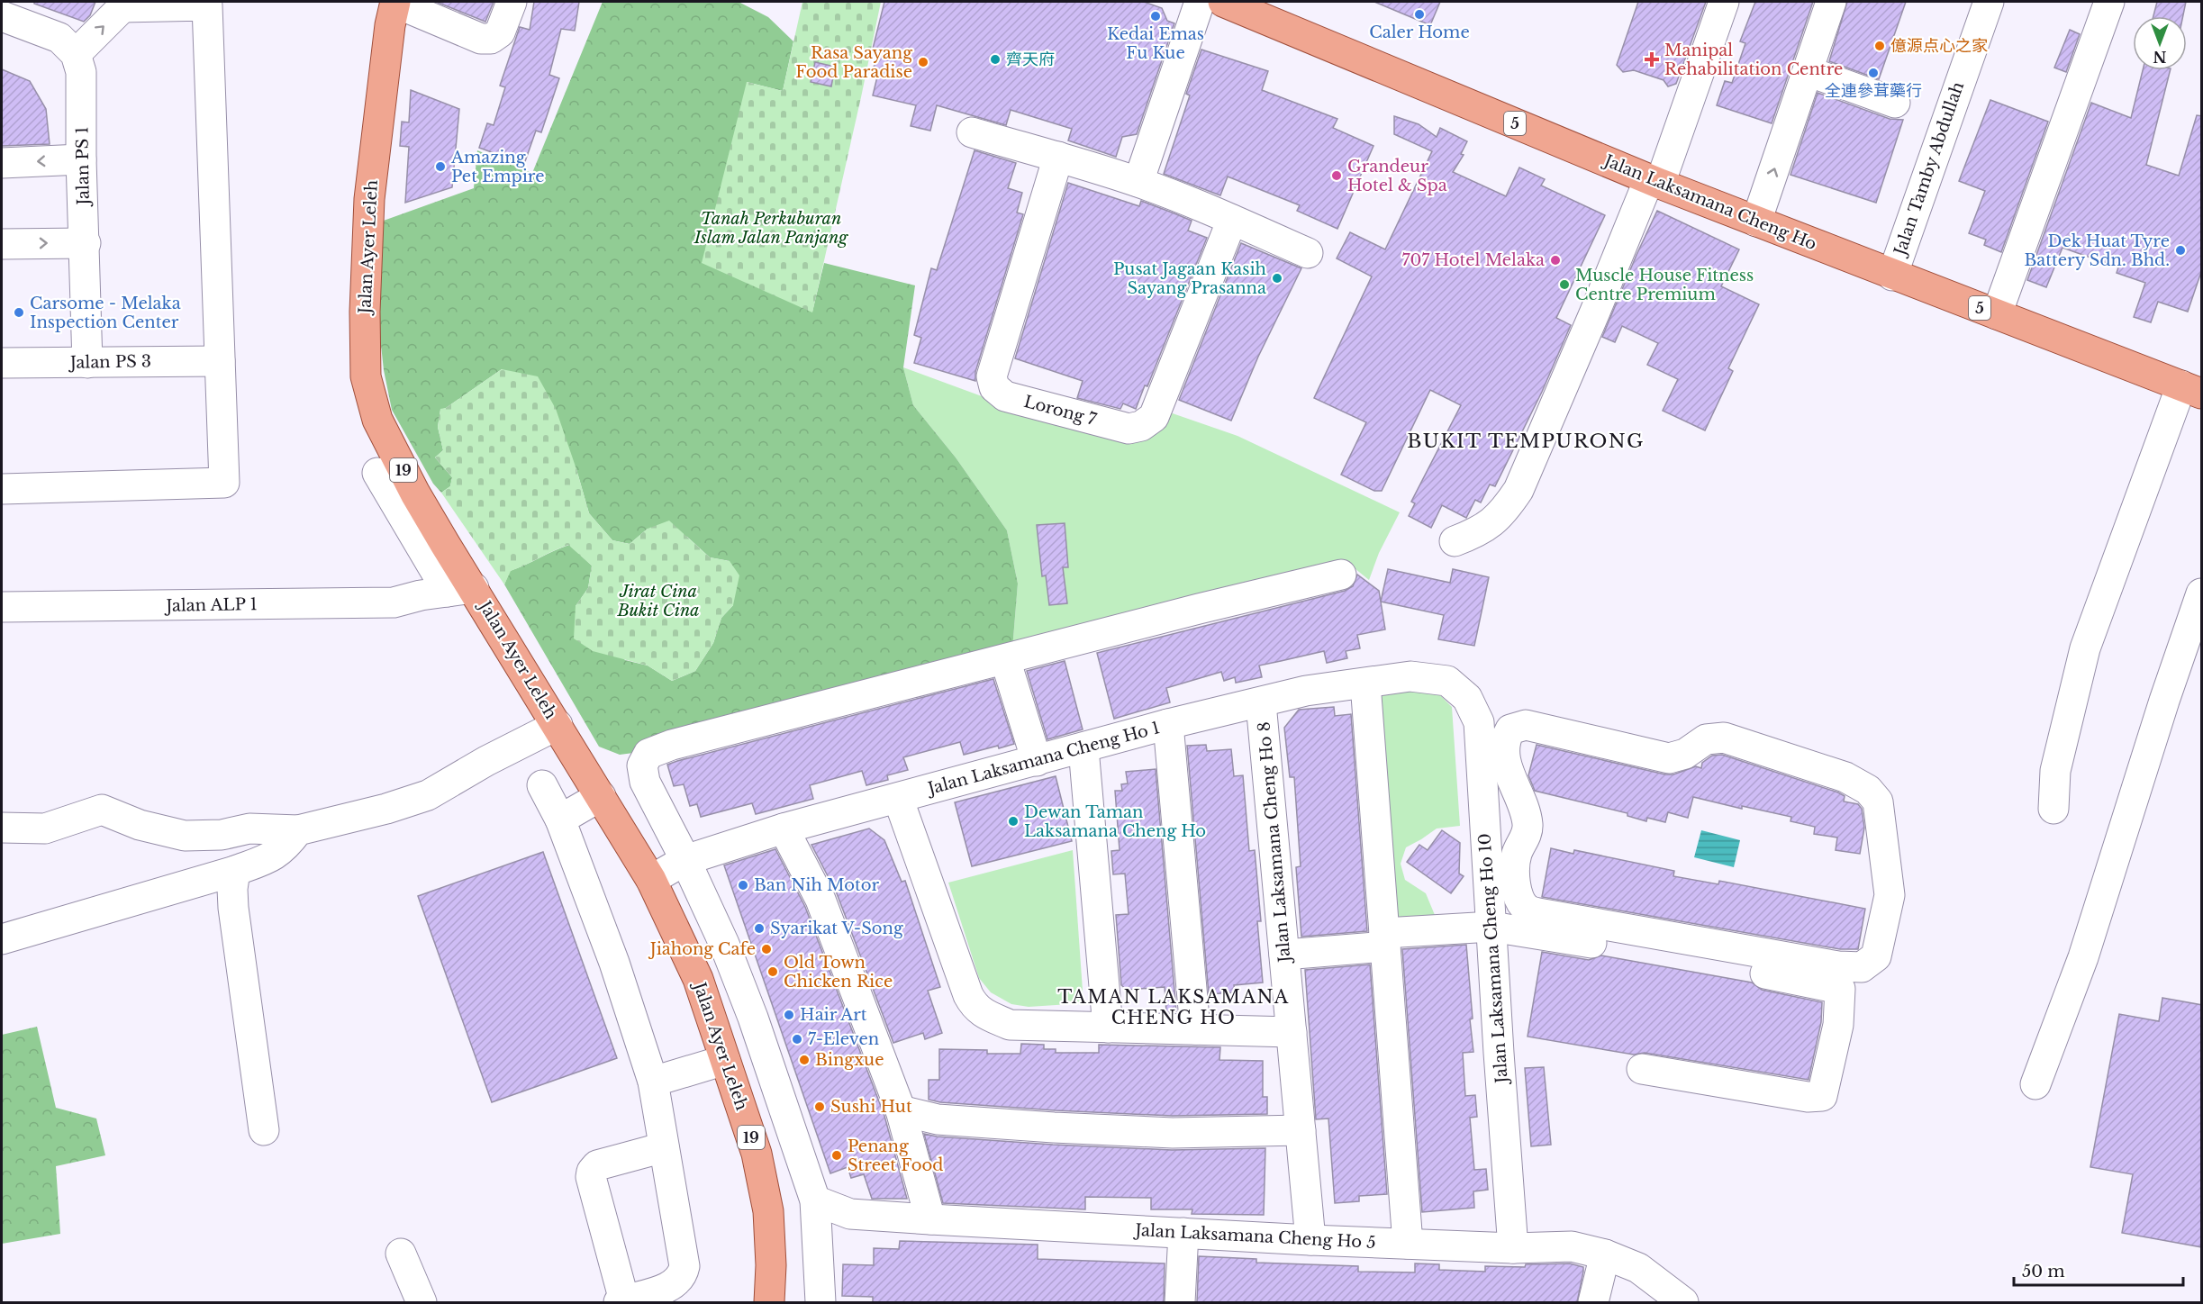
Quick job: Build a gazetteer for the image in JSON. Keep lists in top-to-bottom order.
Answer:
{
  "streets": {
    "main road": [
      "5",
      "Jalan Laksamana Cheng Ho",
      "Jalan Ayer Leleh",
      "19"
    ],
    "street": [
      "Jalan PS 1",
      "Jalan Tamby Abdullah",
      "Jalan PS 3",
      "Lorong 7",
      "Jalan ALP 1",
      "Jalan Laksamana Cheng Ho 1",
      "Jalan Laksamana Cheng Ho 8",
      "Jalan Laksamana Cheng Ho 10",
      "Jalan Laksamana Cheng Ho 5"
    ]
  },
  "crossings": [
    ["Jalan PS 1", "Jalan PS 3"],
    ["Jalan Tamby Abdullah", "Jalan Laksamana Cheng Ho"],
    ["Jalan Ayer Leleh", "Jalan ALP 1"],
    ["Jalan Ayer Leleh", "Jalan Laksamana Cheng Ho 1"],
    ["Jalan Laksamana Cheng Ho 1", "Jalan Laksamana Cheng Ho 8"],
    ["Jalan Laksamana Cheng Ho 1", "Jalan Laksamana Cheng Ho 10"],
    ["Jalan Laksamana Cheng Ho 8", "Jalan Laksamana Cheng Ho 5"],
    ["Jalan Laksamana Cheng Ho 10", "Jalan Laksamana Cheng Ho 5"]
  ],
  "districts": ["BUKIT TEMPURONG", "TAMAN LAKSAMANA CHENG HO"],
  "parks": ["Tanah Perkuburan Islam Jalan Panjang", "Jirat Cina Bukit Cina"],
  "places": {
    "other": [
      "Caler Home",
      "Kedai Emas Fu Kue",
      "億源点心之家",
      "齊天府",
      "Rasa Sayang Food Paradise",
      "全連參茸藥行",
      "Amazing Pet Empire",
      "Grandeur Hotel & Spa",
      "Dek Huat Tyre Battery Sdn. Bhd.",
      "707 Hotel Melaka",
      "Pusat Jagaan Kasih Sayang Prasanna",
      "Muscle House Fitness Centre Premium",
      "Carsome - Melaka Inspection Center",
      "Dewan Taman Laksamana Cheng Ho",
      "Ban Nih Motor",
      "Syarikat V-Song",
      "Jiahong Cafe",
      "Old Town Chicken Rice",
      "Hair Art",
      "7-Eleven",
      "Bingxue",
      "Sushi Hut",
      "Penang Street Food"
    ],
    "health": ["Manipal Rehabilitation Centre"]
  },
  "scale_bar": "50 m",
  "north": "bottom"
}
